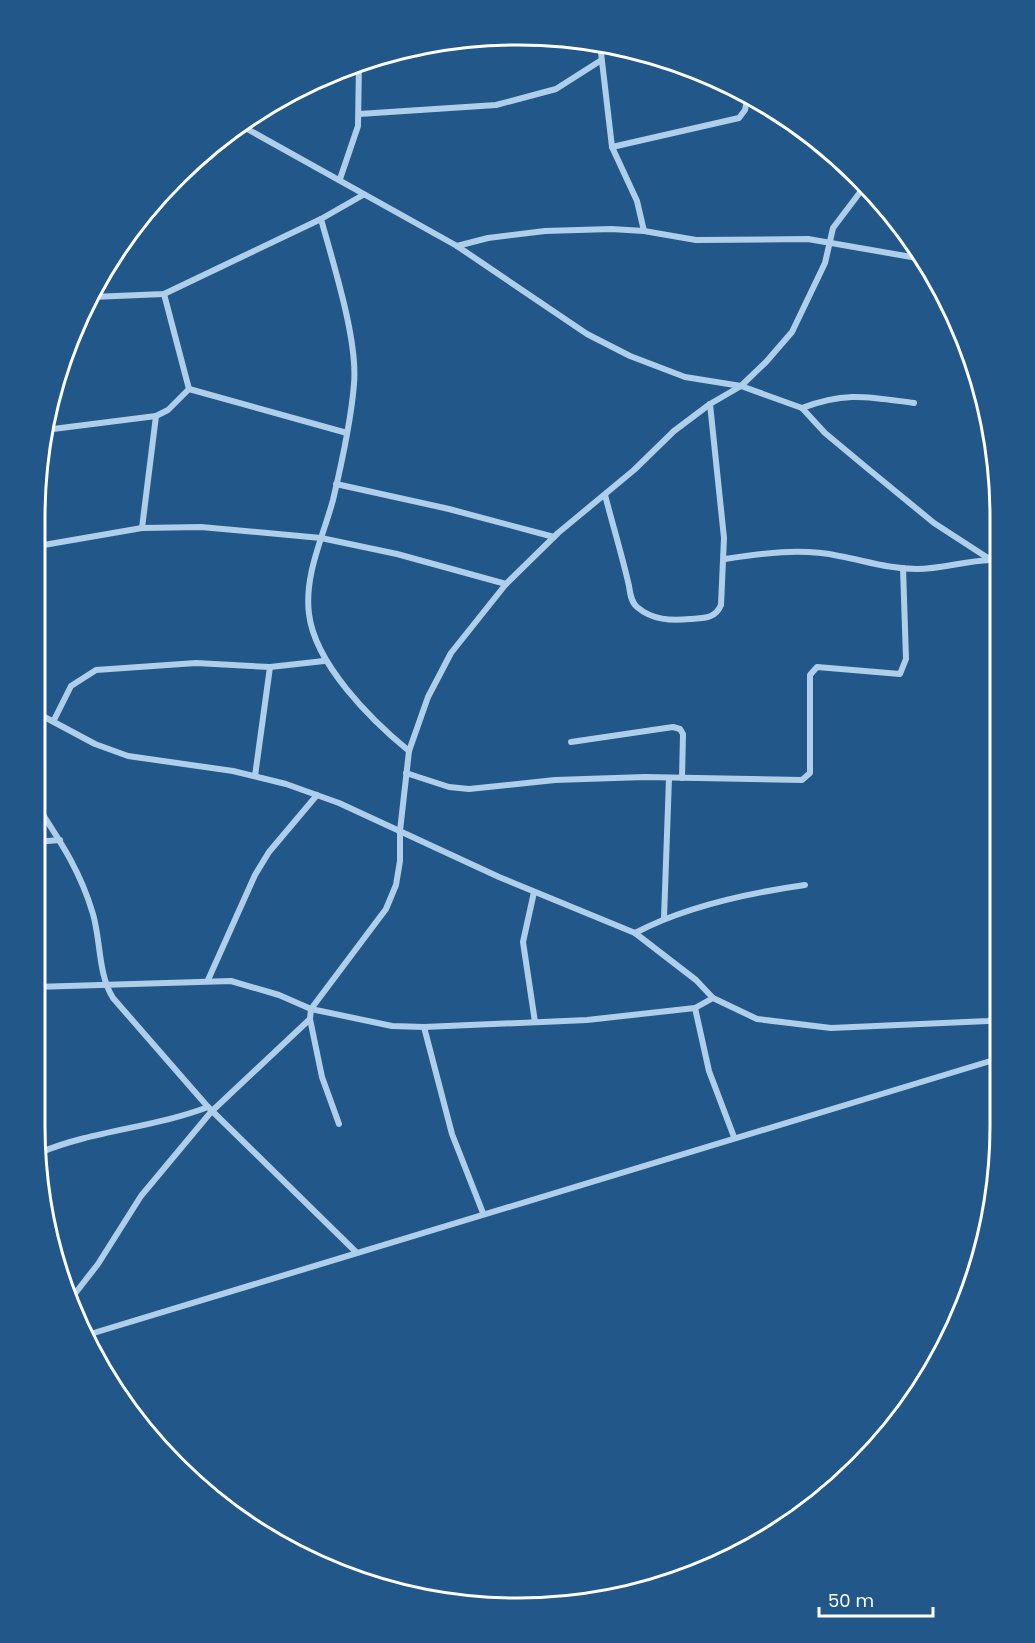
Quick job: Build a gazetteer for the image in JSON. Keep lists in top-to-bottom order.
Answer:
{
  "scale_bar": "50 m"
}
